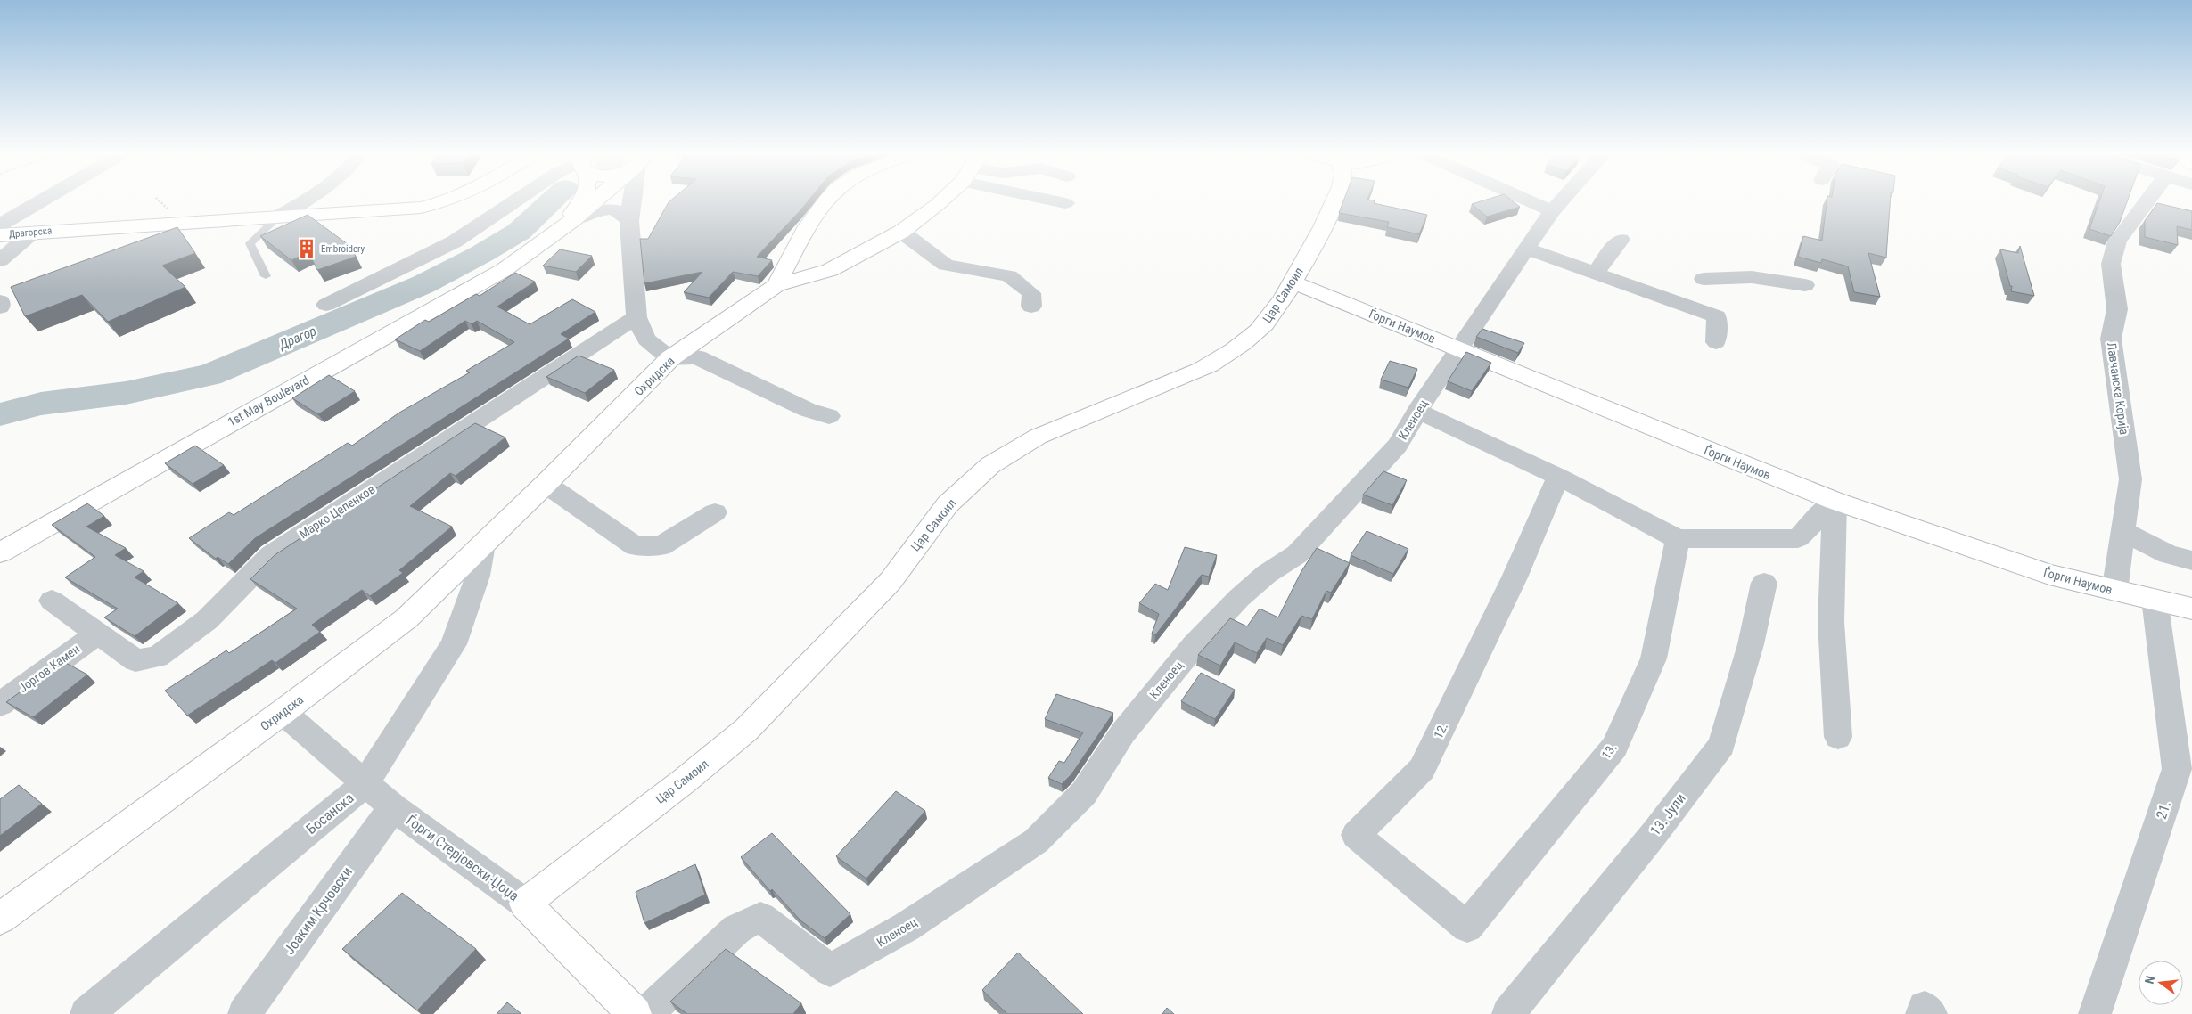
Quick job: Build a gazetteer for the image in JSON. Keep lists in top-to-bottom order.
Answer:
{
  "streets": {
    "street": [
      "Драгорска",
      "Цар Самоил",
      "Ѓорги Наумов",
      "Охридска",
      "Лавчанска Корија",
      "1st May Boulevard",
      "Кленоец",
      "Марко Цепенков",
      "Јоргов Камен",
      "12.",
      "13.",
      "21.",
      "Босанска",
      "13. Јули",
      "Ѓорги Стерјовски-Џоџа",
      "Јоаким Крчовски"
    ]
  },
  "crossings": [
    ["Цар Самоил", "Ѓорги Наумов"],
    ["Цар Самоил", "Ѓорги Стерјовски-Џоџа"],
    ["Ѓорги Наумов", "Лавчанска Корија"],
    ["Ѓорги Наумов", "Кленоец"],
    ["Ѓорги Наумов", "21."],
    ["Охридска", "Босанска"],
    ["Охридска", "Ѓорги Стерјовски-Џоџа"],
    ["Марко Цепенков", "Јоргов Камен"],
    ["12.", "13."],
    ["Босанска", "Ѓорги Стерјовски-Џоџа"],
    ["Ѓорги Стерјовски-Џоџа", "Јоаким Крчовски"]
  ],
  "water": ["Драгор"],
  "places": {
    "building": ["Embroidery"]
  },
  "north": "left"
}
